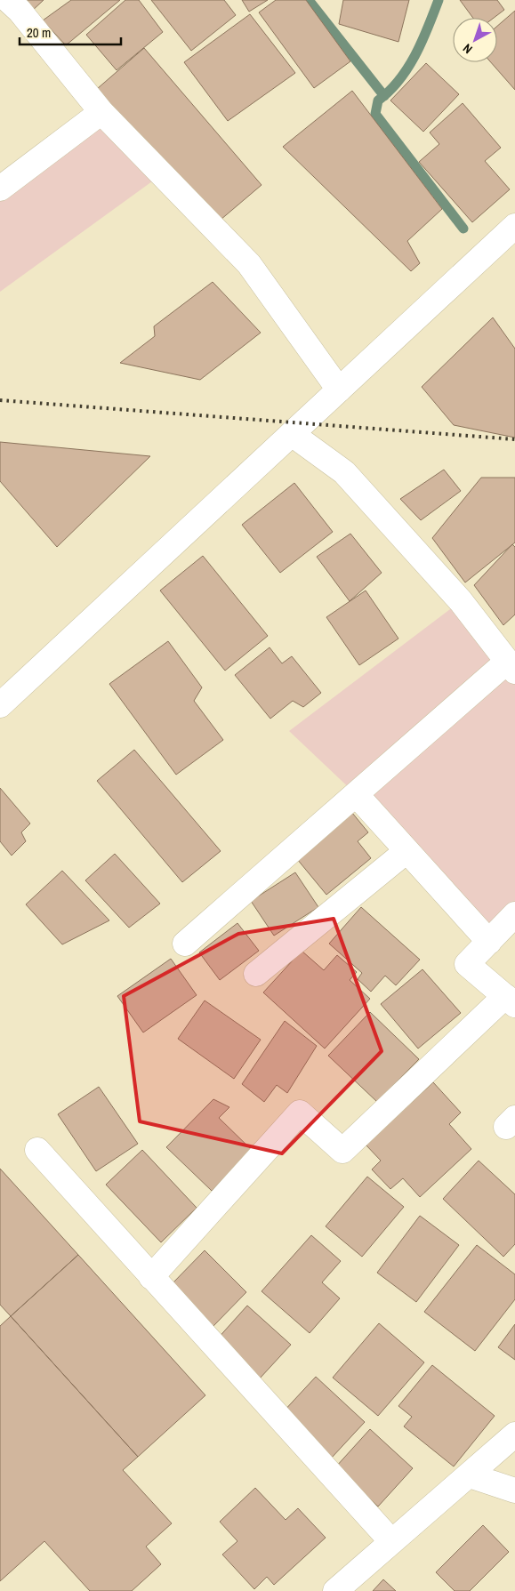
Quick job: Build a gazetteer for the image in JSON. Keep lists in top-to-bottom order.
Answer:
{
  "scale_bar": "20 m",
  "north": "bottom left"
}
